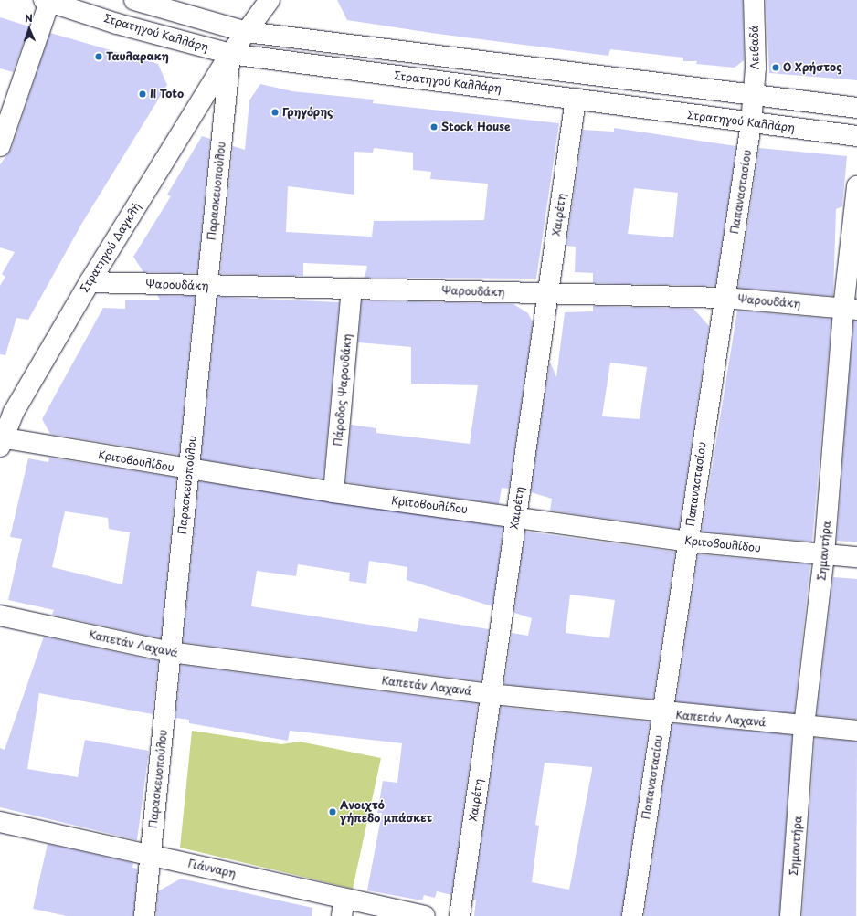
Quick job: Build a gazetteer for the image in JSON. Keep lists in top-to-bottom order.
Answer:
{
  "streets": {
    "street": [
      "Στρατηγού Καλλάρη",
      "Λειβαδά",
      "Παρασκευοπούλου",
      "Παπαναστασίου",
      "Χαιρέτη",
      "Στρατηγού Δαγκλή",
      "Ψαρουδάκη",
      "Πάροδος Ψαρουδάκη",
      "Κριτοβουλίδου",
      "Σημαντήρα",
      "Καπετάν Λαχανά",
      "Γιάνναρη"
    ]
  },
  "crossings": [
    ["Στρατηγού Καλλάρη", "Παρασκευοπούλου"],
    ["Στρατηγού Καλλάρη", "Παπαναστασίου"],
    ["Στρατηγού Καλλάρη", "Χαιρέτη"],
    ["Στρατηγού Καλλάρη", "Στρατηγού Δαγκλή"],
    ["Λειβαδά", "Παπαναστασίου"],
    ["Παρασκευοπούλου", "Στρατηγού Δαγκλή"],
    ["Παρασκευοπούλου", "Ψαρουδάκη"],
    ["Παρασκευοπούλου", "Κριτοβουλίδου"],
    ["Παρασκευοπούλου", "Καπετάν Λαχανά"],
    ["Παρασκευοπούλου", "Γιάνναρη"],
    ["Παπαναστασίου", "Ψαρουδάκη"],
    ["Παπαναστασίου", "Κριτοβουλίδου"],
    ["Παπαναστασίου", "Καπετάν Λαχανά"],
    ["Χαιρέτη", "Ψαρουδάκη"],
    ["Χαιρέτη", "Κριτοβουλίδου"],
    ["Χαιρέτη", "Καπετάν Λαχανά"],
    ["Στρατηγού Δαγκλή", "Ψαρουδάκη"],
    ["Στρατηγού Δαγκλή", "Κριτοβουλίδου"],
    ["Ψαρουδάκη", "Πάροδος Ψαρουδάκη"],
    ["Ψαρουδάκη", "Σημαντήρα"],
    ["Πάροδος Ψαρουδάκη", "Κριτοβουλίδου"],
    ["Κριτοβουλίδου", "Σημαντήρα"],
    ["Σημαντήρα", "Καπετάν Λαχανά"]
  ],
  "places": [
    "Ταυλαρακη",
    "Ο Χρήστος",
    "Il Toto",
    "Γρηγόρης",
    "Stock House",
    "Ανοιχτό γήπεδο μπάσκετ"
  ],
  "north": "top"
}
